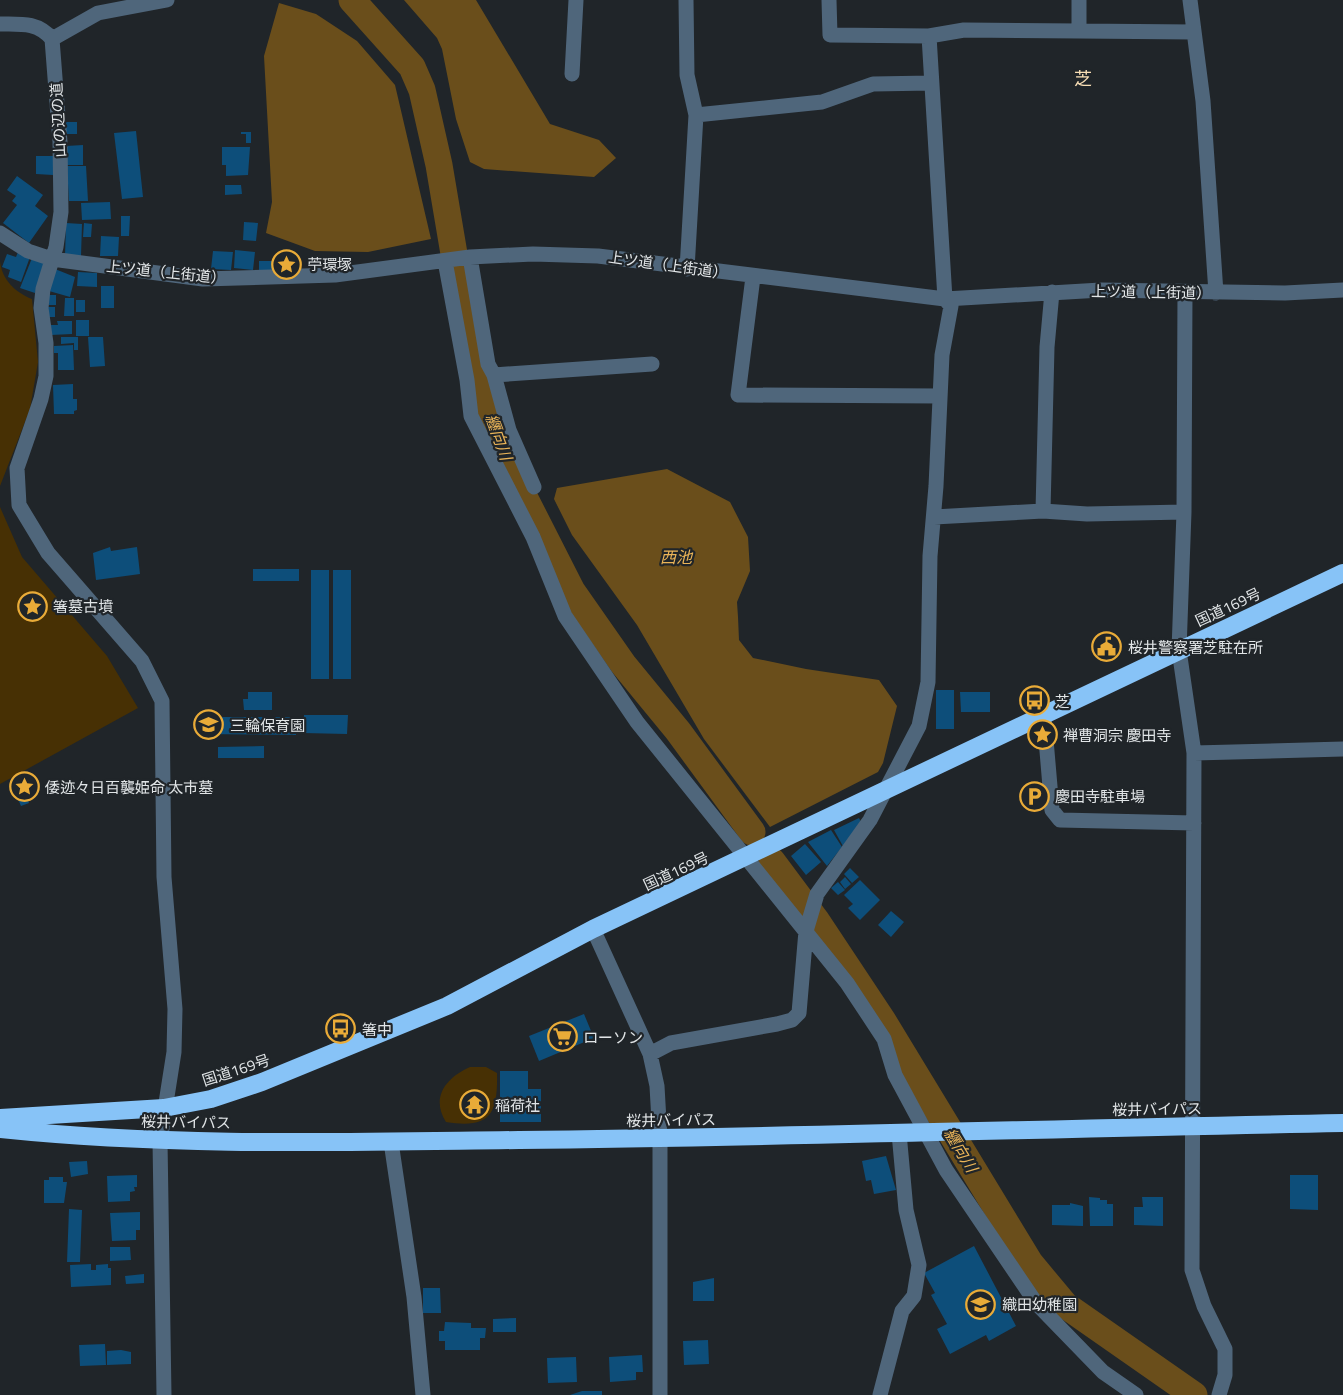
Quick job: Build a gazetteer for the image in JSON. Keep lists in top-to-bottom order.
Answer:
{
  "streets": {
    "highway": ["国道169号", "桜井バイパス"],
    "street": ["山の辺の道", "上ツ道（上街道）"]
  },
  "crossings": [
    ["山の辺の道", "上ツ道（上街道）"],
    ["山の辺の道", "国道169号"],
    ["山の辺の道", "桜井バイパス"]
  ],
  "districts": ["芝"],
  "water": ["纒向川", "西池"],
  "places": {
    "place": [
      "苧環塚",
      "箸墓古墳",
      "禅曹洞宗 慶田寺",
      "倭迹々日百襲姫命 太市墓"
    ],
    "public building": ["桜井警察署芝駐在所"],
    "bus stop": ["芝", "箸中"],
    "school or university": ["三輪保育園", "織田幼稚園"],
    "parking": ["慶田寺駐車場"],
    "supermarket": ["ローソン"],
    "temple": ["稲荷社"]
  }
}
